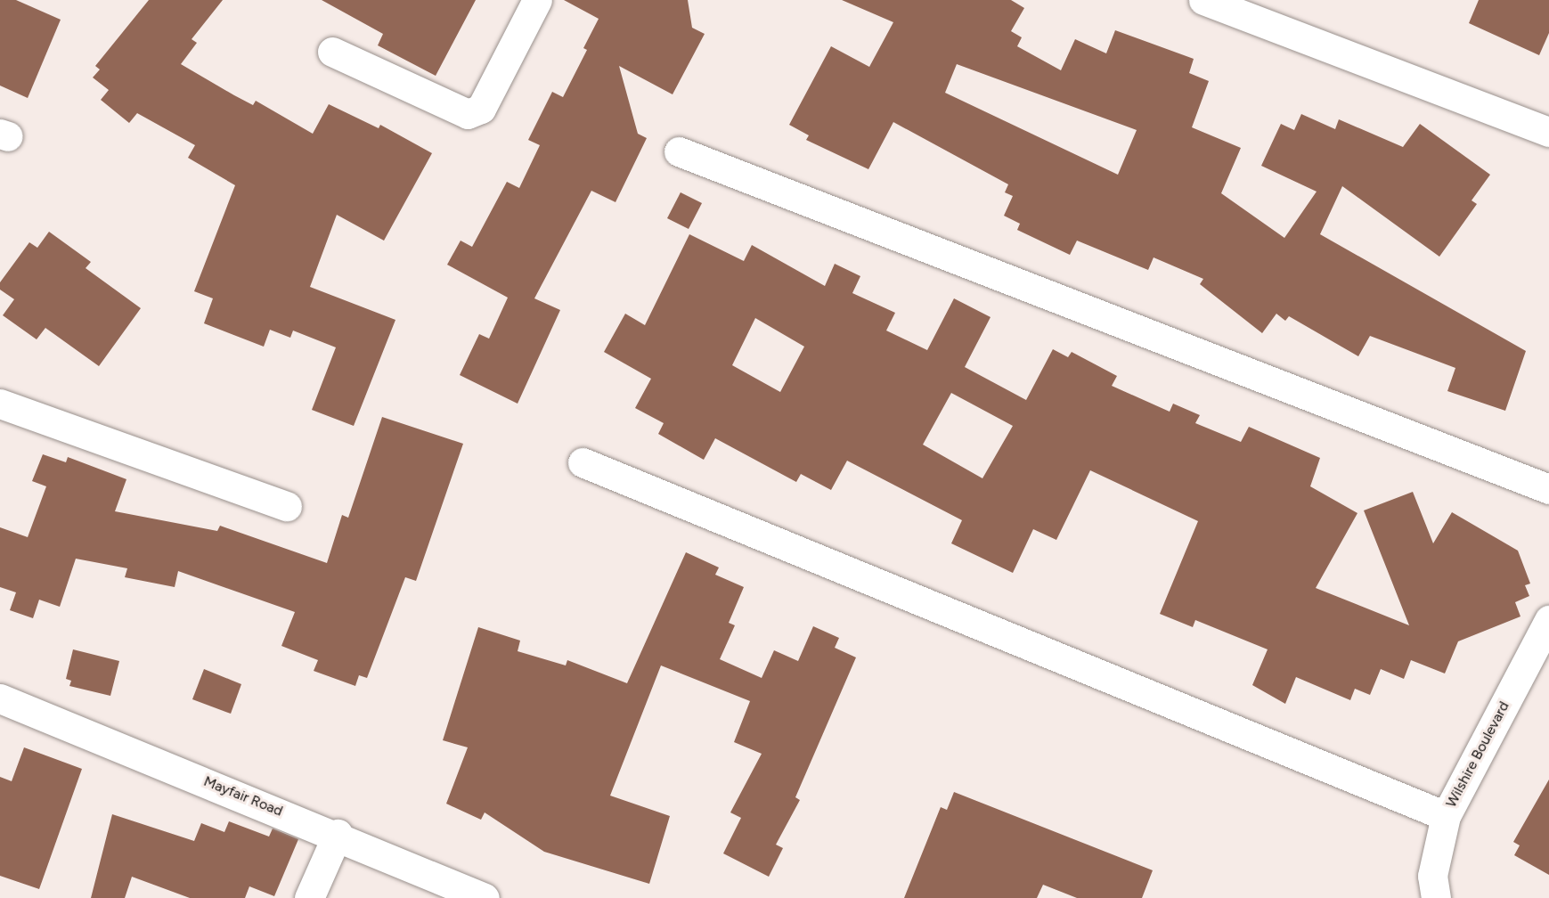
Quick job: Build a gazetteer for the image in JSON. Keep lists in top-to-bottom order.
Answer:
{
  "streets": {
    "street": ["Wilshire Boulevard", "Mayfair Road"]
  }
}
